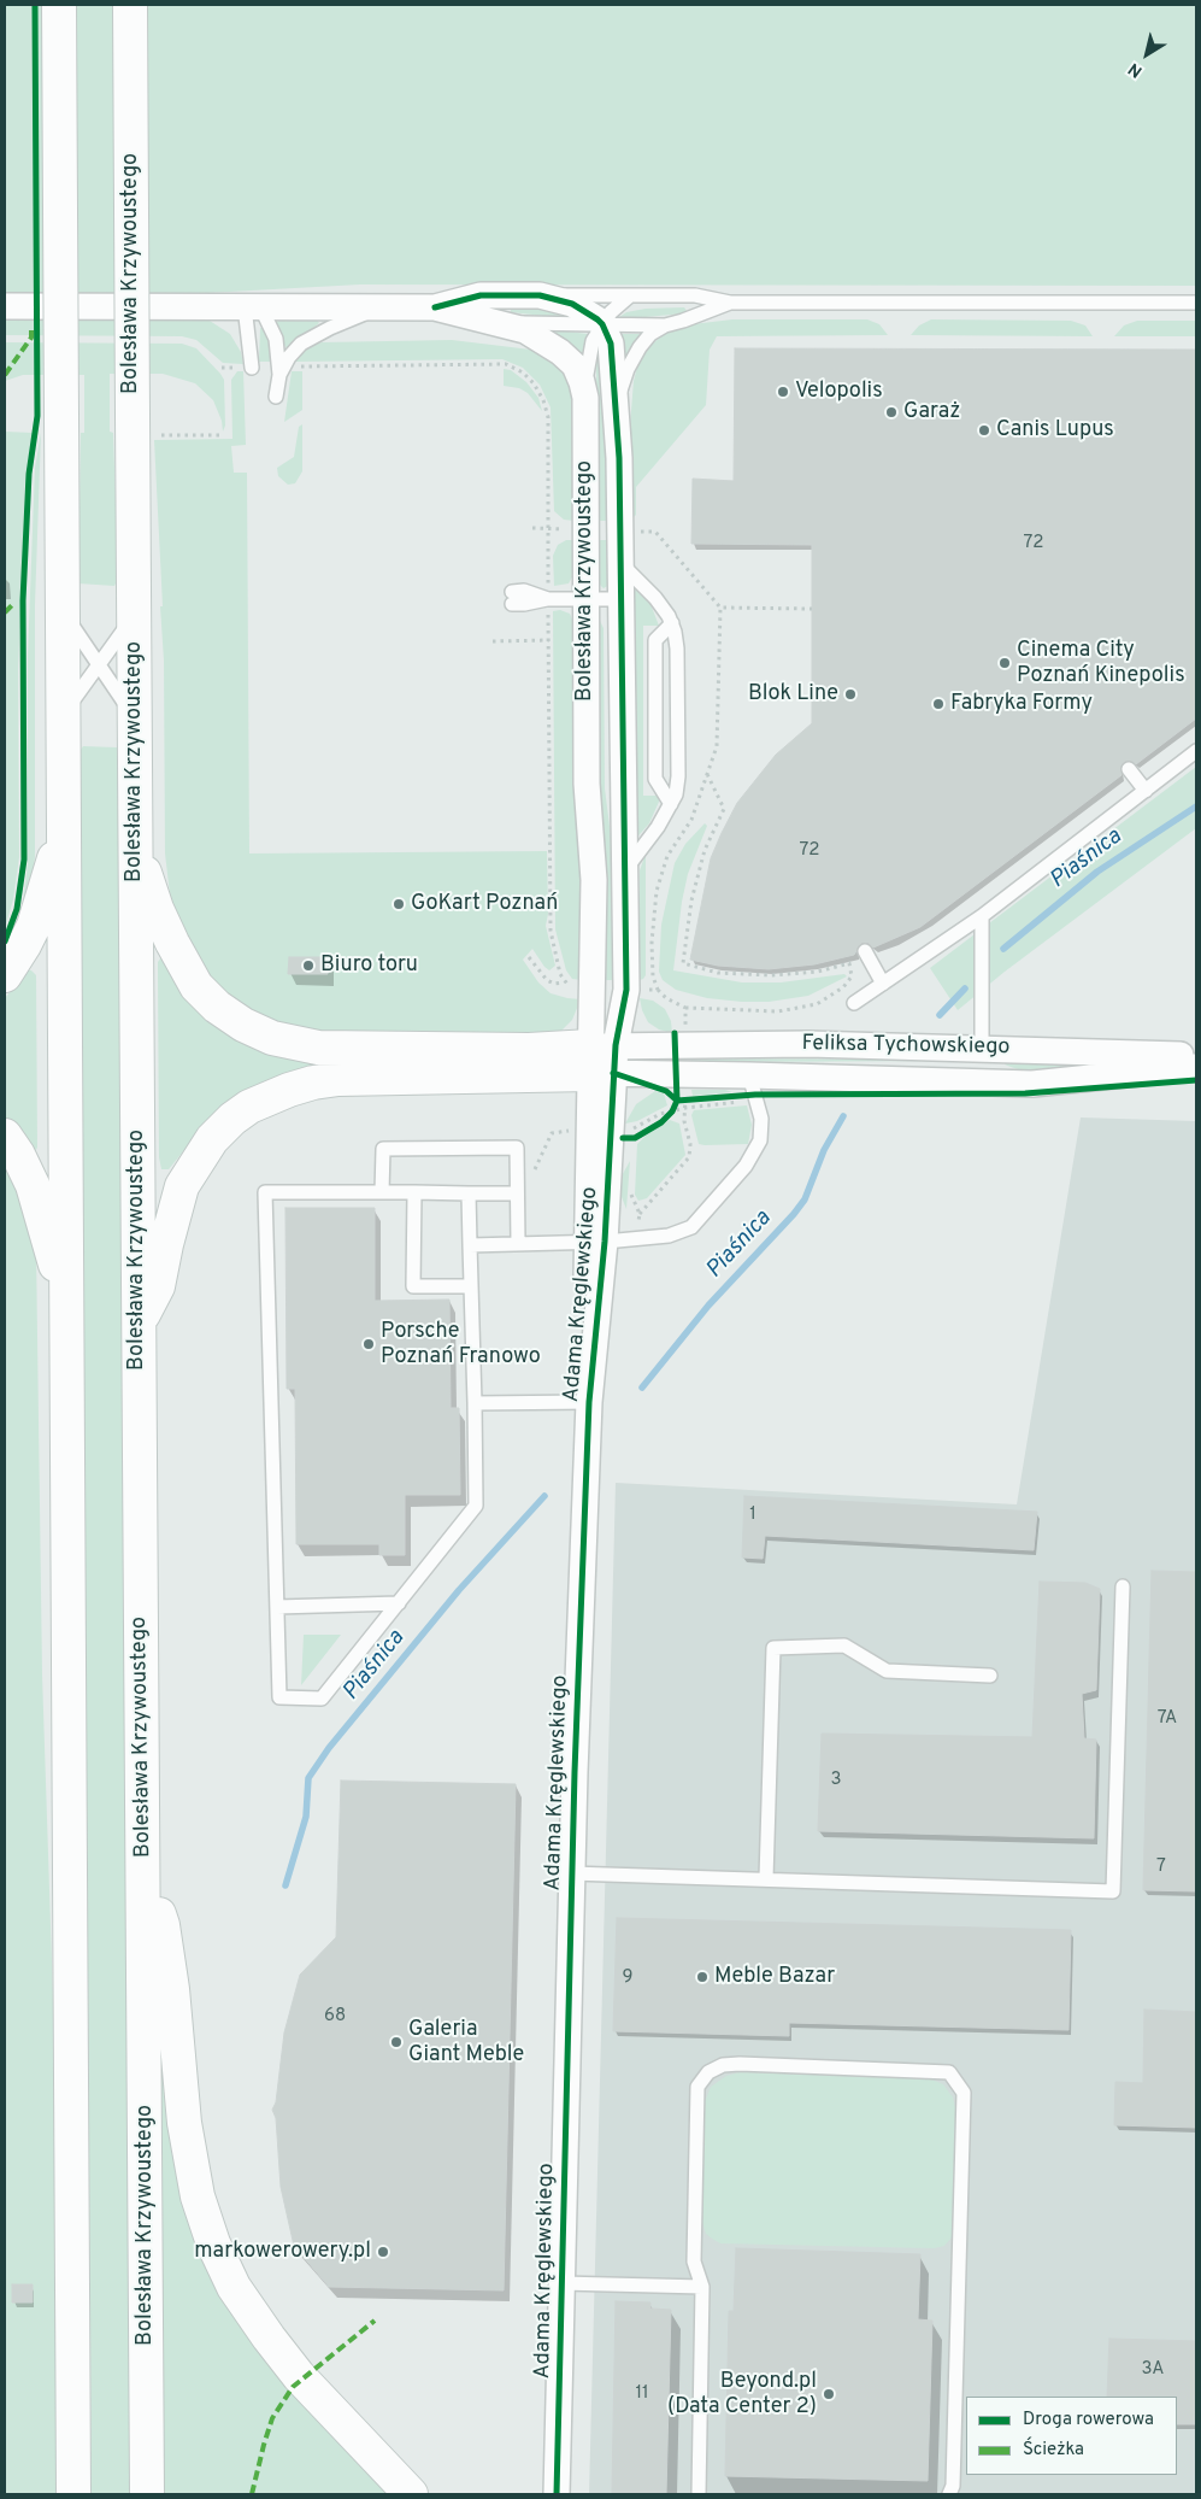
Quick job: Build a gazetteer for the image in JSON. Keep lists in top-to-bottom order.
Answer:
{
  "streets": {
    "main road": ["Bolesława Krzywoustego"],
    "street": ["Feliksa Tychowskiego", "Adama Kręglewskiego"]
  },
  "crossings": [
    ["Bolesława Krzywoustego", "Feliksa Tychowskiego"],
    ["Bolesława Krzywoustego", "Adama Kręglewskiego"],
    ["Feliksa Tychowskiego", "Adama Kręglewskiego"]
  ],
  "water": ["Piaśnica"],
  "places": [
    "Velopolis",
    "Garaż",
    "Canis Lupus",
    "Cinema City Poznań Kinepolis",
    "Blok Line",
    "Fabryka Formy",
    "GoKart Poznań",
    "Biuro toru",
    "Porsche Poznań Franowo",
    "Meble Bazar",
    "Galeria Giant Meble",
    "markowerowery.pl",
    "Beyond.pl (Data Center 2)"
  ],
  "house_numbers": [
    "72",
    "72",
    "1",
    "7A",
    "3",
    "7",
    "9",
    "68",
    "3A",
    "11"
  ],
  "legend": ["Droga rowerowa", "Ścieżka"],
  "north": "bottom left"
}
